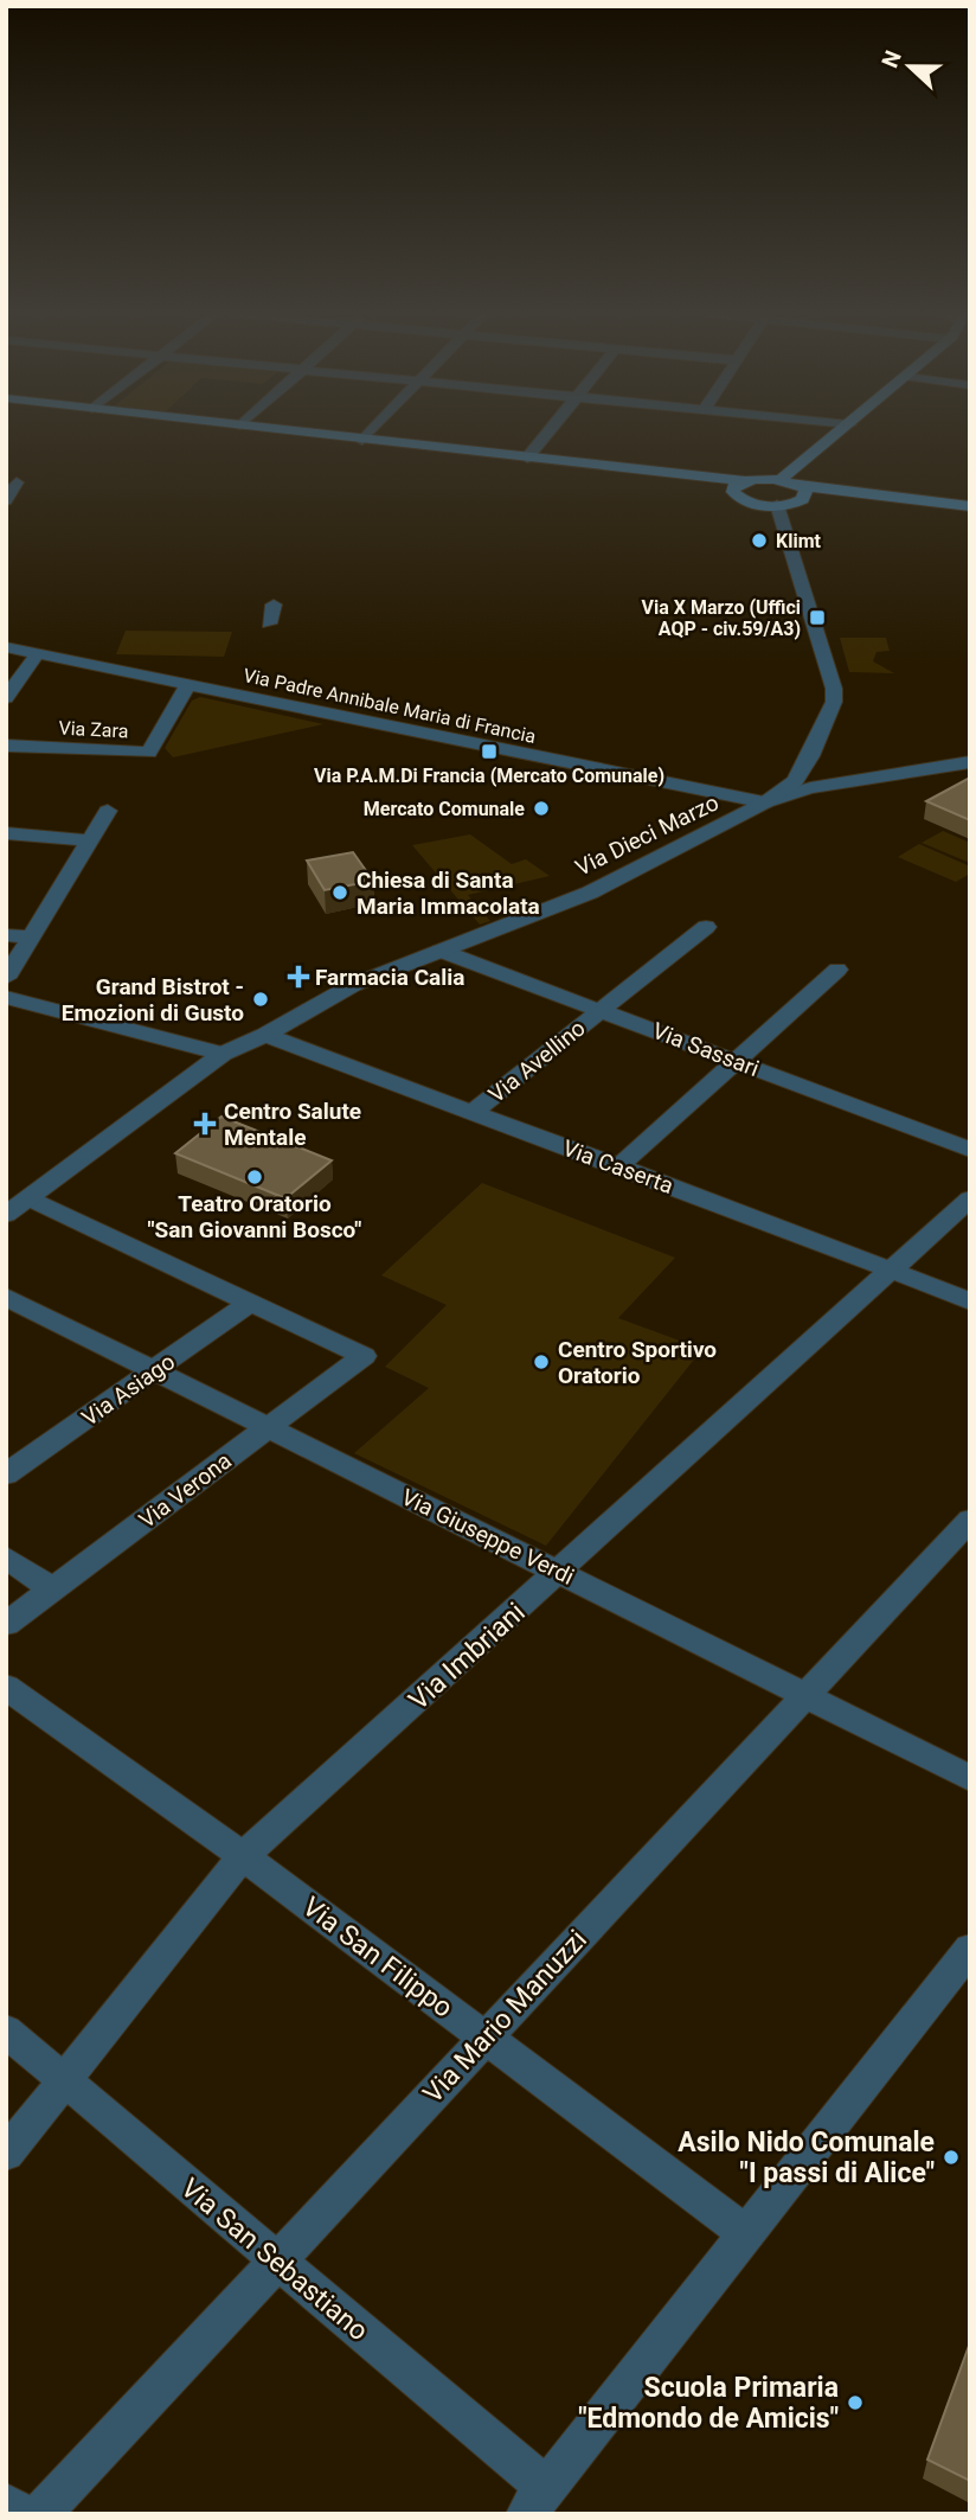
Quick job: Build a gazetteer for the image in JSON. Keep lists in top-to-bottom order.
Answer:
{
  "streets": {
    "street": [
      "Via Padre Annibale Maria di Francia",
      "Via Zara",
      "Via Dieci Marzo",
      "Via Sassari",
      "Via Avellino",
      "Via Caserta",
      "Via Asiago",
      "Via Verona",
      "Via Giuseppe Verdi",
      "Via Imbriani",
      "Via San Filippo",
      "Via Mario Manuzzi",
      "Via San Sebastiano"
    ]
  },
  "crossings": [
    ["Via Padre Annibale Maria di Francia", "Via Zara"],
    ["Via Padre Annibale Maria di Francia", "Via Dieci Marzo"],
    ["Via Dieci Marzo", "Via Sassari"],
    ["Via Dieci Marzo", "Via Caserta"],
    ["Via Sassari", "Via Avellino"],
    ["Via Avellino", "Via Caserta"],
    ["Via Caserta", "Via Imbriani"],
    ["Via Asiago", "Via Verona"],
    ["Via Asiago", "Via Giuseppe Verdi"],
    ["Via Verona", "Via Giuseppe Verdi"],
    ["Via Giuseppe Verdi", "Via Imbriani"],
    ["Via Giuseppe Verdi", "Via Mario Manuzzi"],
    ["Via Imbriani", "Via San Filippo"],
    ["Via Imbriani", "Via San Sebastiano"],
    ["Via San Filippo", "Via Mario Manuzzi"],
    ["Via Mario Manuzzi", "Via San Sebastiano"]
  ],
  "places": {
    "other": [
      "Klimt",
      "Mercato Comunale",
      "Chiesa di Santa Maria Immacolata",
      "Grand Bistrot - Emozioni di Gusto",
      "Teatro Oratorio \"San Giovanni Bosco\"",
      "Centro Sportivo Oratorio",
      "Asilo Nido Comunale \"I passi di Alice\"",
      "Scuola Primaria \"Edmondo de Amicis\""
    ],
    "transit": ["Via X Marzo (Uffici AQP - civ.59/A3)", "Via P.A.M.Di Francia (Mercato Comunale)"],
    "health": ["Farmacia Calia", "Centro Salute Mentale"]
  },
  "north": "left"
}
